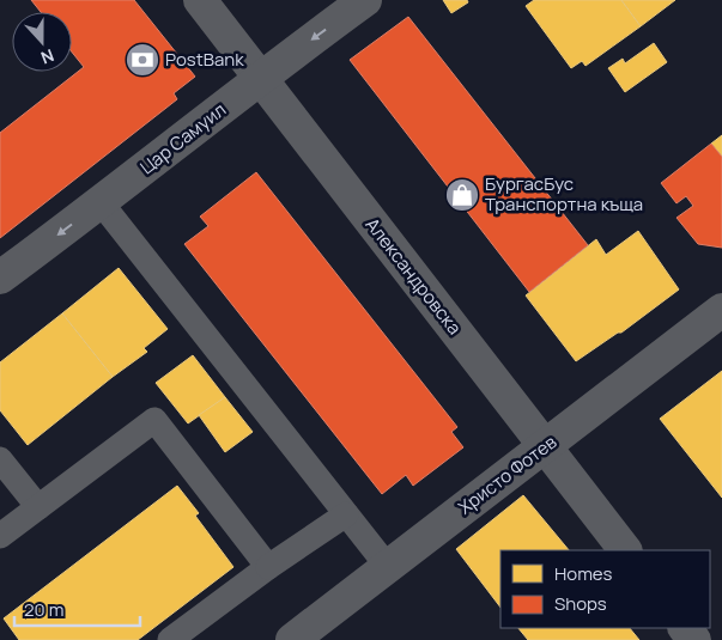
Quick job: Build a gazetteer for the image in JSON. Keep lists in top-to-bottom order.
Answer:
{
  "streets": {
    "street": ["Цар Самуил", "Александровска", "Христо Фотев"]
  },
  "crossings": [
    ["Цар Самуил", "Александровска"],
    ["Александровска", "Христо Фотев"]
  ],
  "one_way": ["Цар Самуил"],
  "places": {
    "bank": ["PostBank"],
    "shop": ["БургасБус Транспортна къща"]
  },
  "legend": ["Homes", "Shops"],
  "scale_bar": "20 m",
  "north": "bottom"
}
